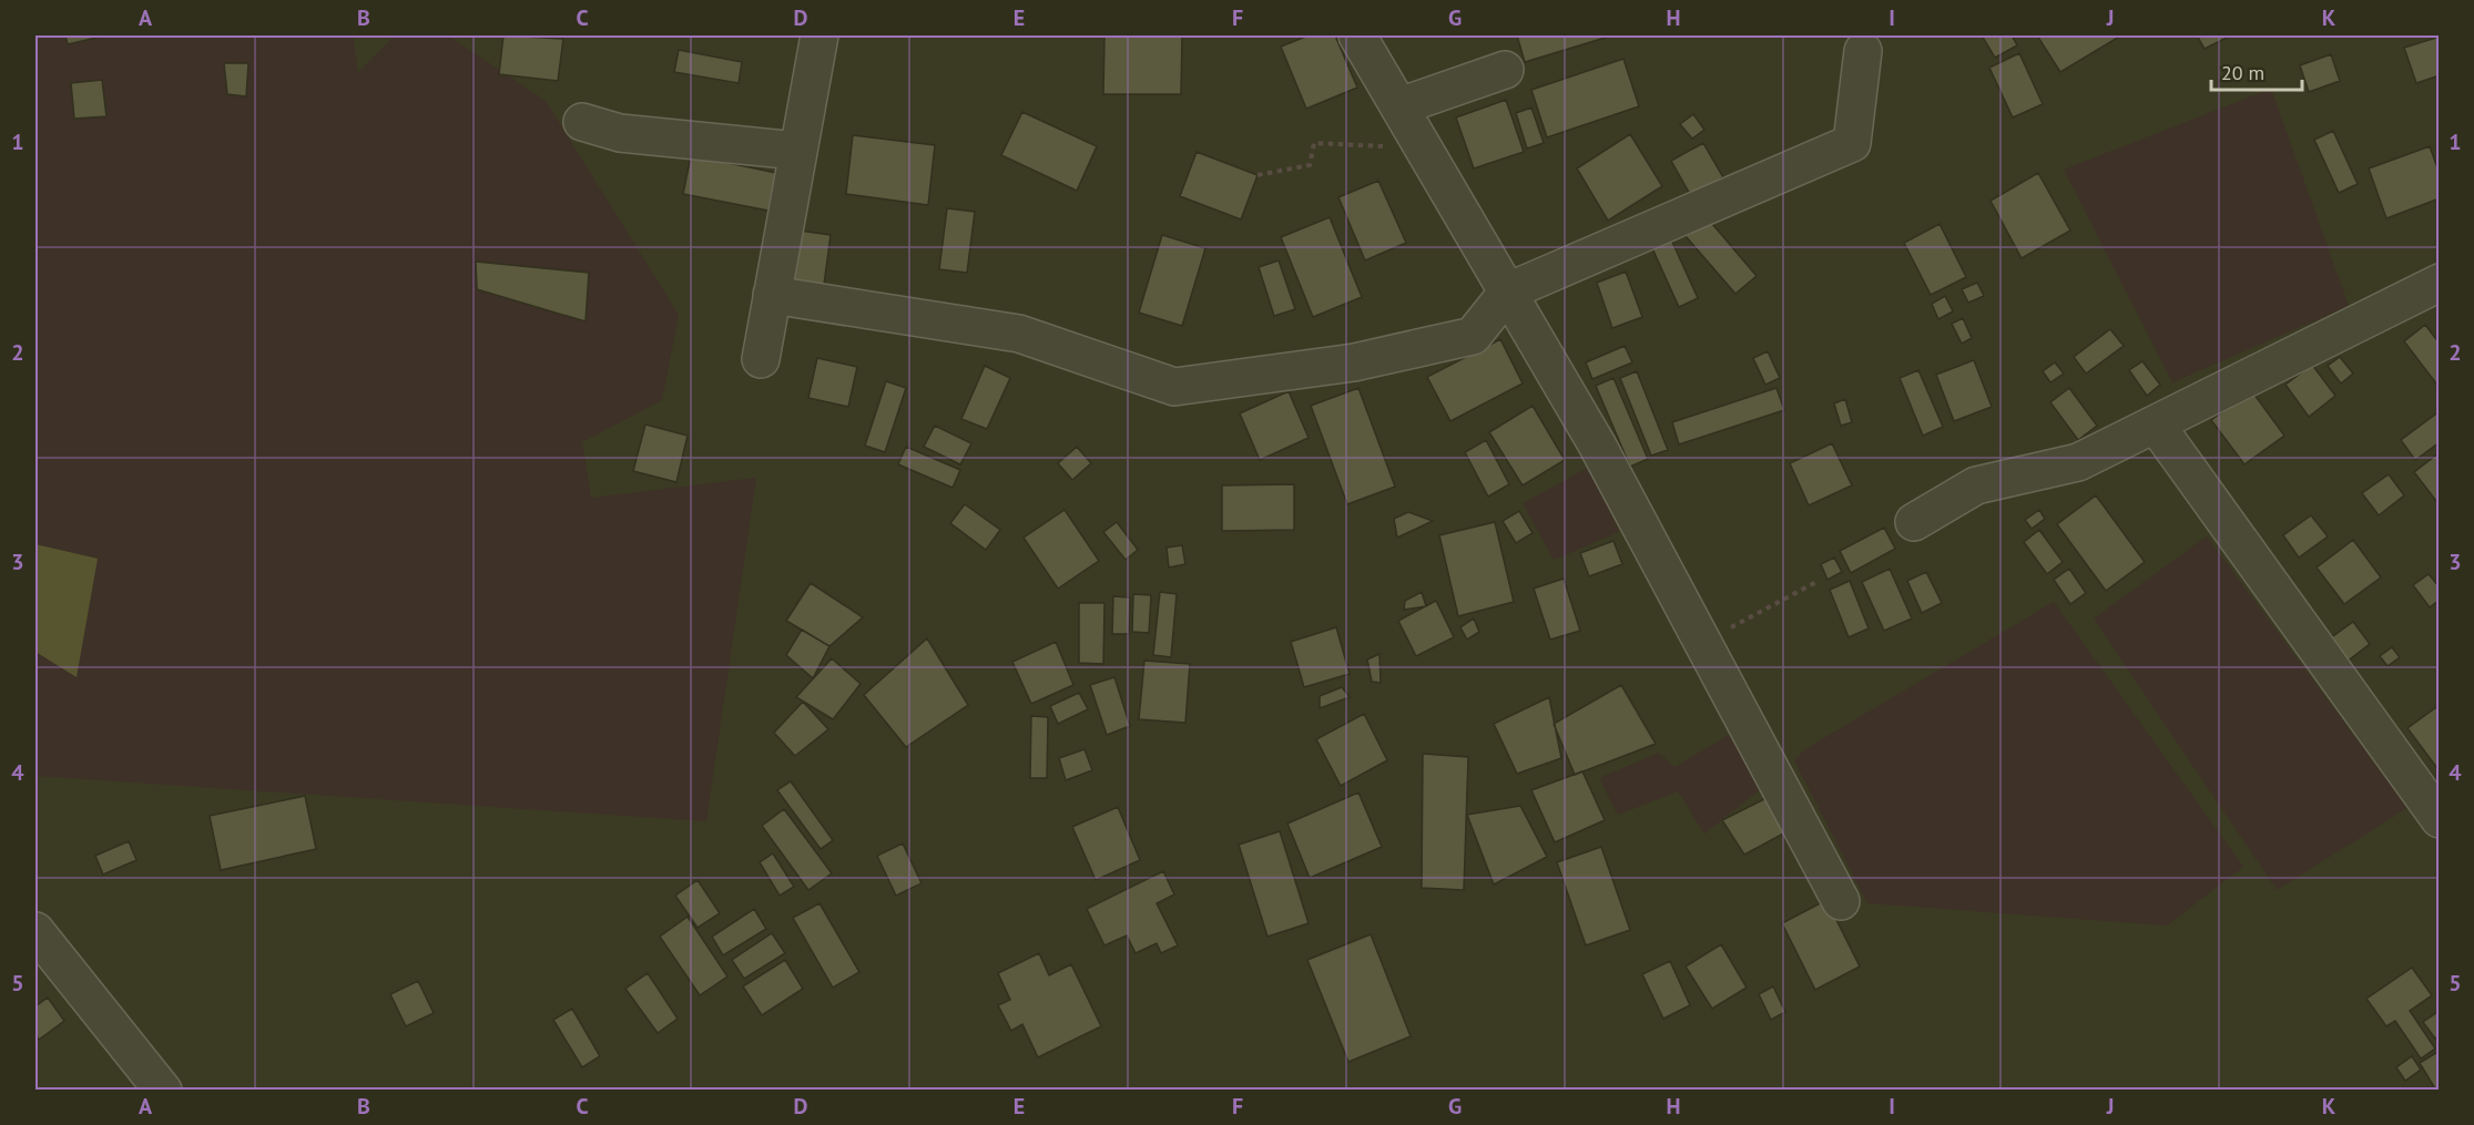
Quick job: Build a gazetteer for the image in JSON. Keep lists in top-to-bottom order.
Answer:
{
  "scale_bar": "20 m",
  "grid": {
    "columns": [
      "A",
      "B",
      "C",
      "D",
      "E",
      "F",
      "G",
      "H",
      "I",
      "J",
      "K"
    ],
    "rows": [
      "1",
      "2",
      "3",
      "4",
      "5"
    ]
  }
}
